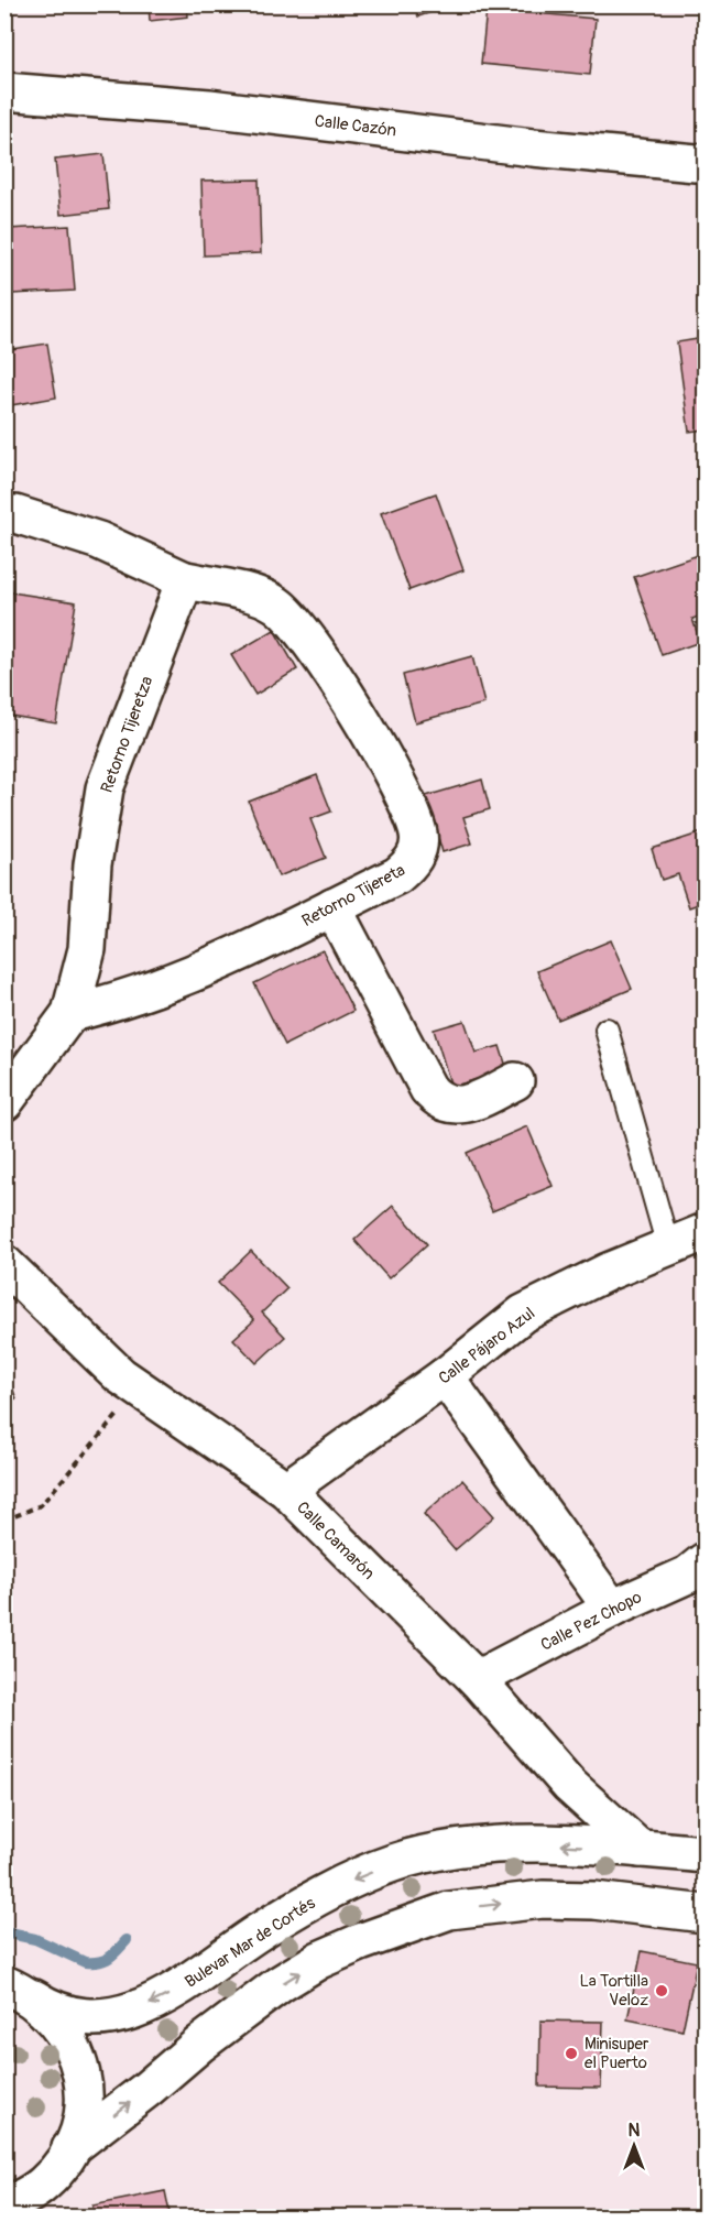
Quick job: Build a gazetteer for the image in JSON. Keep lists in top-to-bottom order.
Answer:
{
  "streets": {
    "street": [
      "Calle Cazón",
      "Retorno Tijeretza",
      "Retorno Tijereta",
      "Calle Pájaro Azul",
      "Calle Camarón",
      "Calle Pez Chopo",
      "Bulevar Mar de Cortés"
    ]
  },
  "crossings": [
    ["Retorno Tijeretza", "Retorno Tijereta"],
    ["Calle Pájaro Azul", "Calle Camarón"],
    ["Calle Camarón", "Calle Pez Chopo"],
    ["Calle Camarón", "Bulevar Mar de Cortés"]
  ],
  "places": ["La Tortilla Veloz", "Minisuper el Puerto"],
  "north": "top"
}
